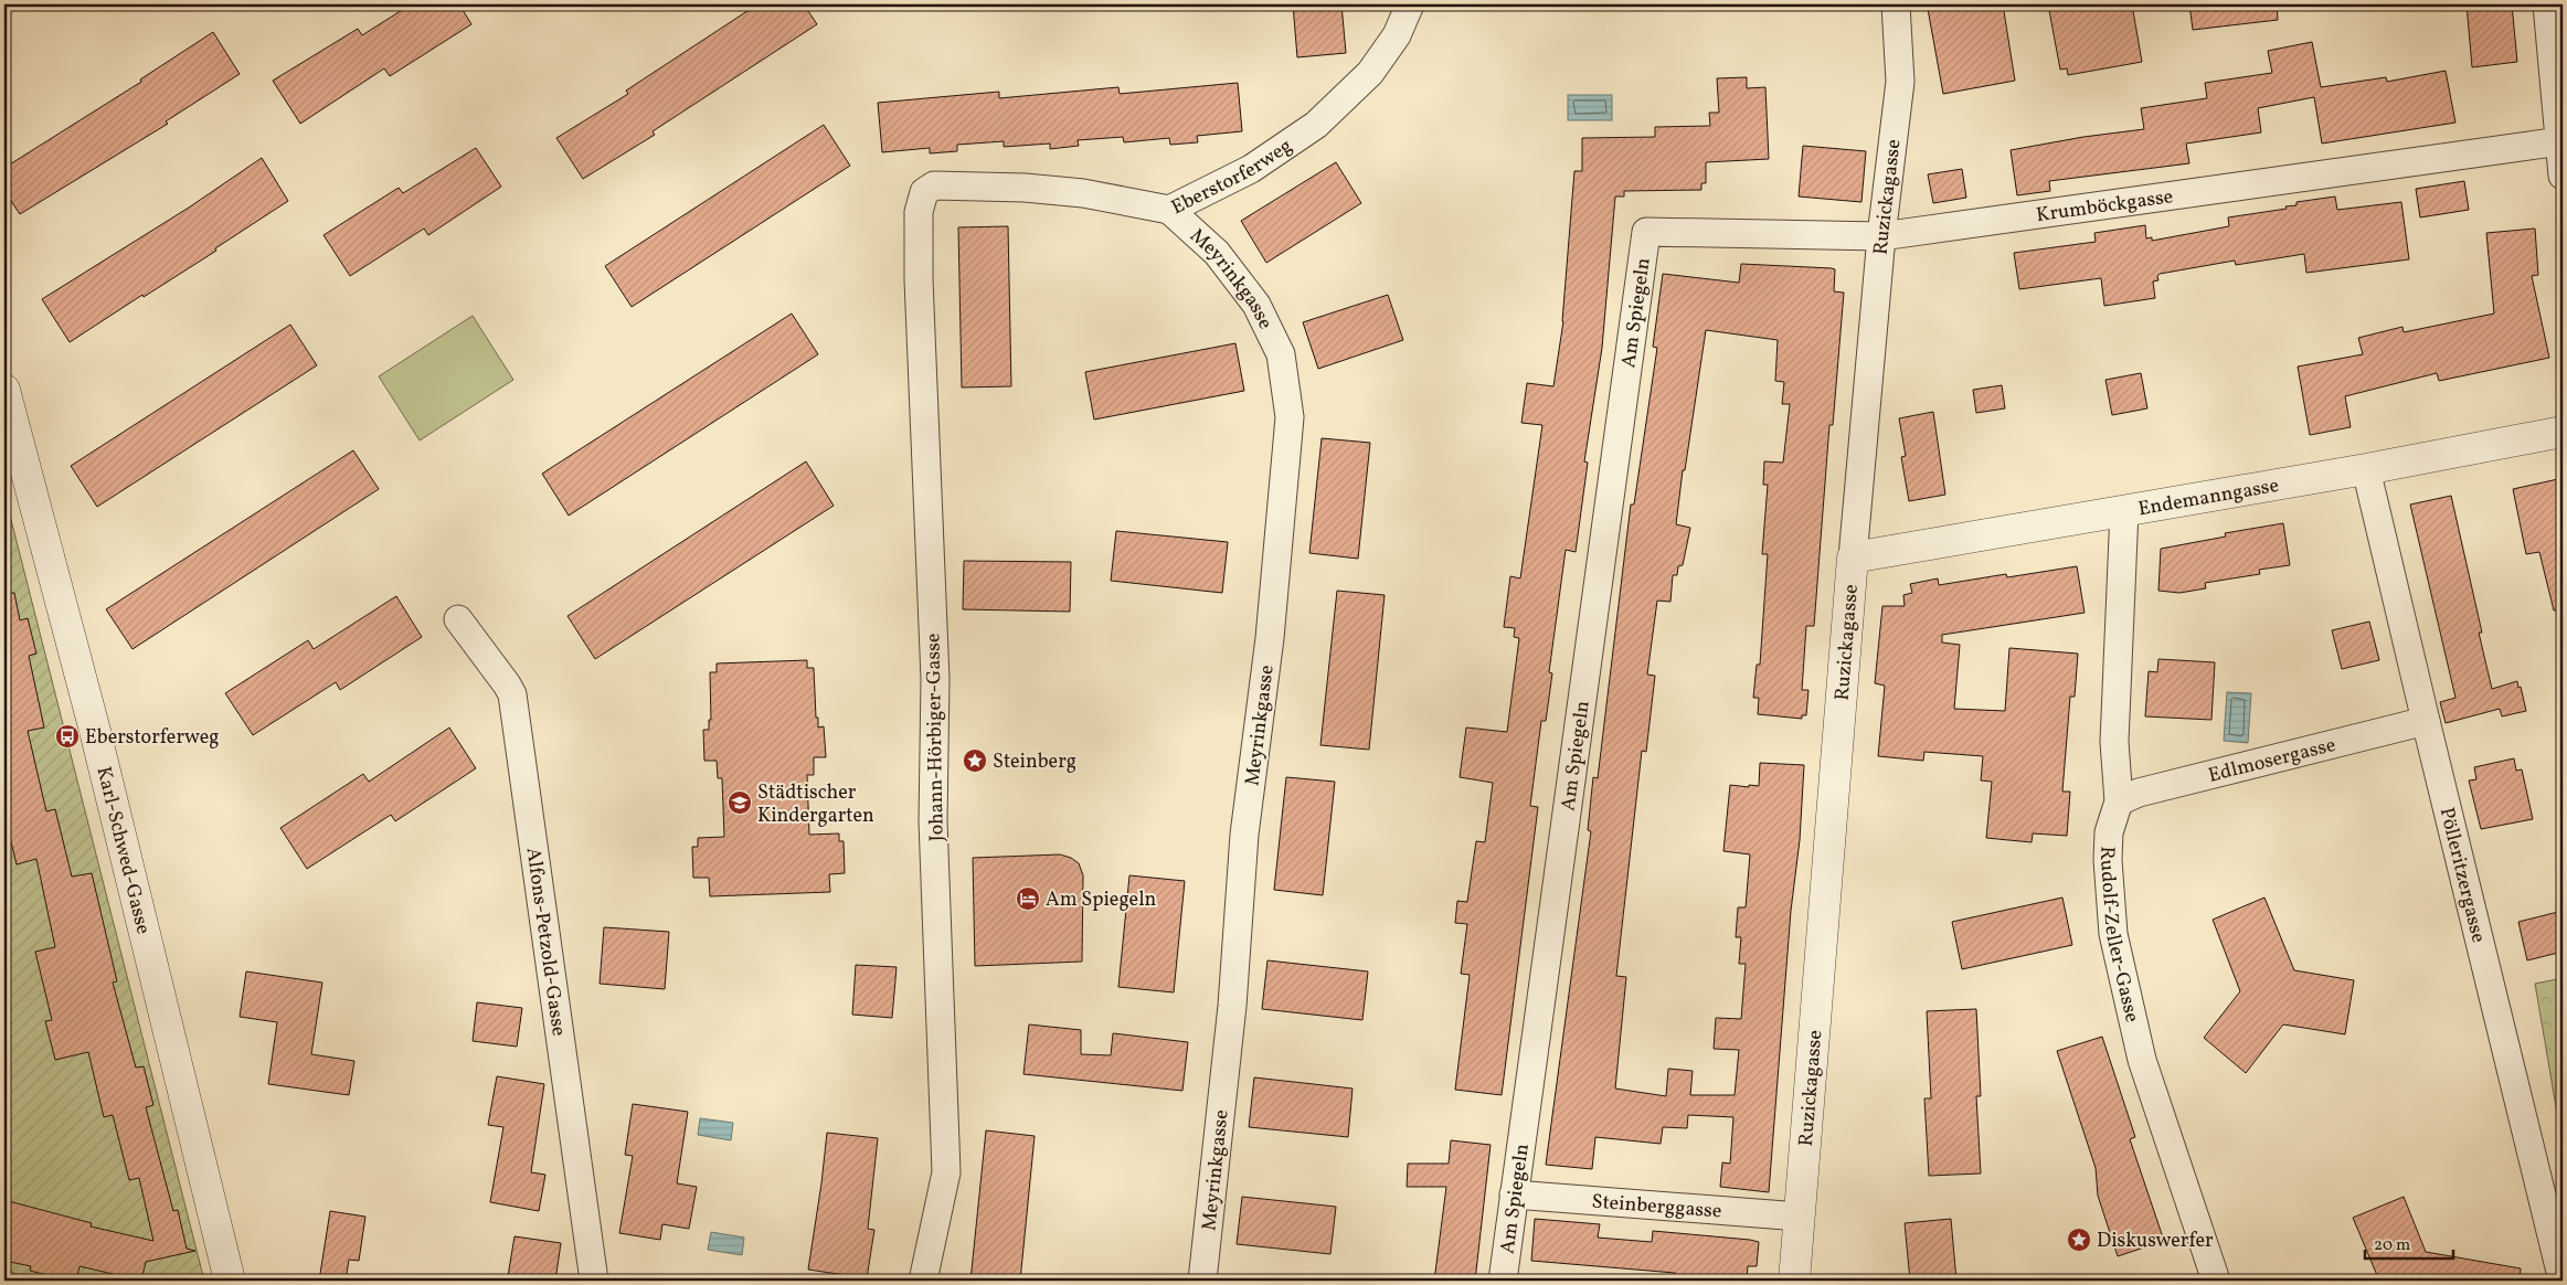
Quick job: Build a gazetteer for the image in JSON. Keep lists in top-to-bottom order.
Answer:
{
  "streets": {
    "street": [
      "Eberstorferweg",
      "Ruzickagasse",
      "Krumböckgasse",
      "Meyrinkgasse",
      "Am Spiegeln",
      "Endemanngasse",
      "Johann-Hörbiger-Gasse",
      "Edlmosergasse",
      "Karl-Schwed-Gasse",
      "Pölleritzergasse",
      "Rudolf-Zeller-Gasse",
      "Alfons-Petzold-Gasse",
      "Steinberggasse"
    ]
  },
  "crossings": [
    ["Eberstorferweg", "Meyrinkgasse"],
    ["Eberstorferweg", "Johann-Hörbiger-Gasse"],
    ["Ruzickagasse", "Krumböckgasse"],
    ["Ruzickagasse", "Endemanngasse"],
    ["Ruzickagasse", "Steinberggasse"],
    ["Krumböckgasse", "Am Spiegeln"],
    ["Am Spiegeln", "Steinberggasse"],
    ["Endemanngasse", "Pölleritzergasse"],
    ["Endemanngasse", "Rudolf-Zeller-Gasse"],
    ["Edlmosergasse", "Pölleritzergasse"],
    ["Edlmosergasse", "Rudolf-Zeller-Gasse"]
  ],
  "places": {
    "bus stop": ["Eberstorferweg"],
    "place": ["Steinberg", "Diskuswerfer"],
    "school or university": ["Städtischer Kindergarten"],
    "hotel": ["Am Spiegeln"]
  },
  "scale_bar": "20 m"
}
